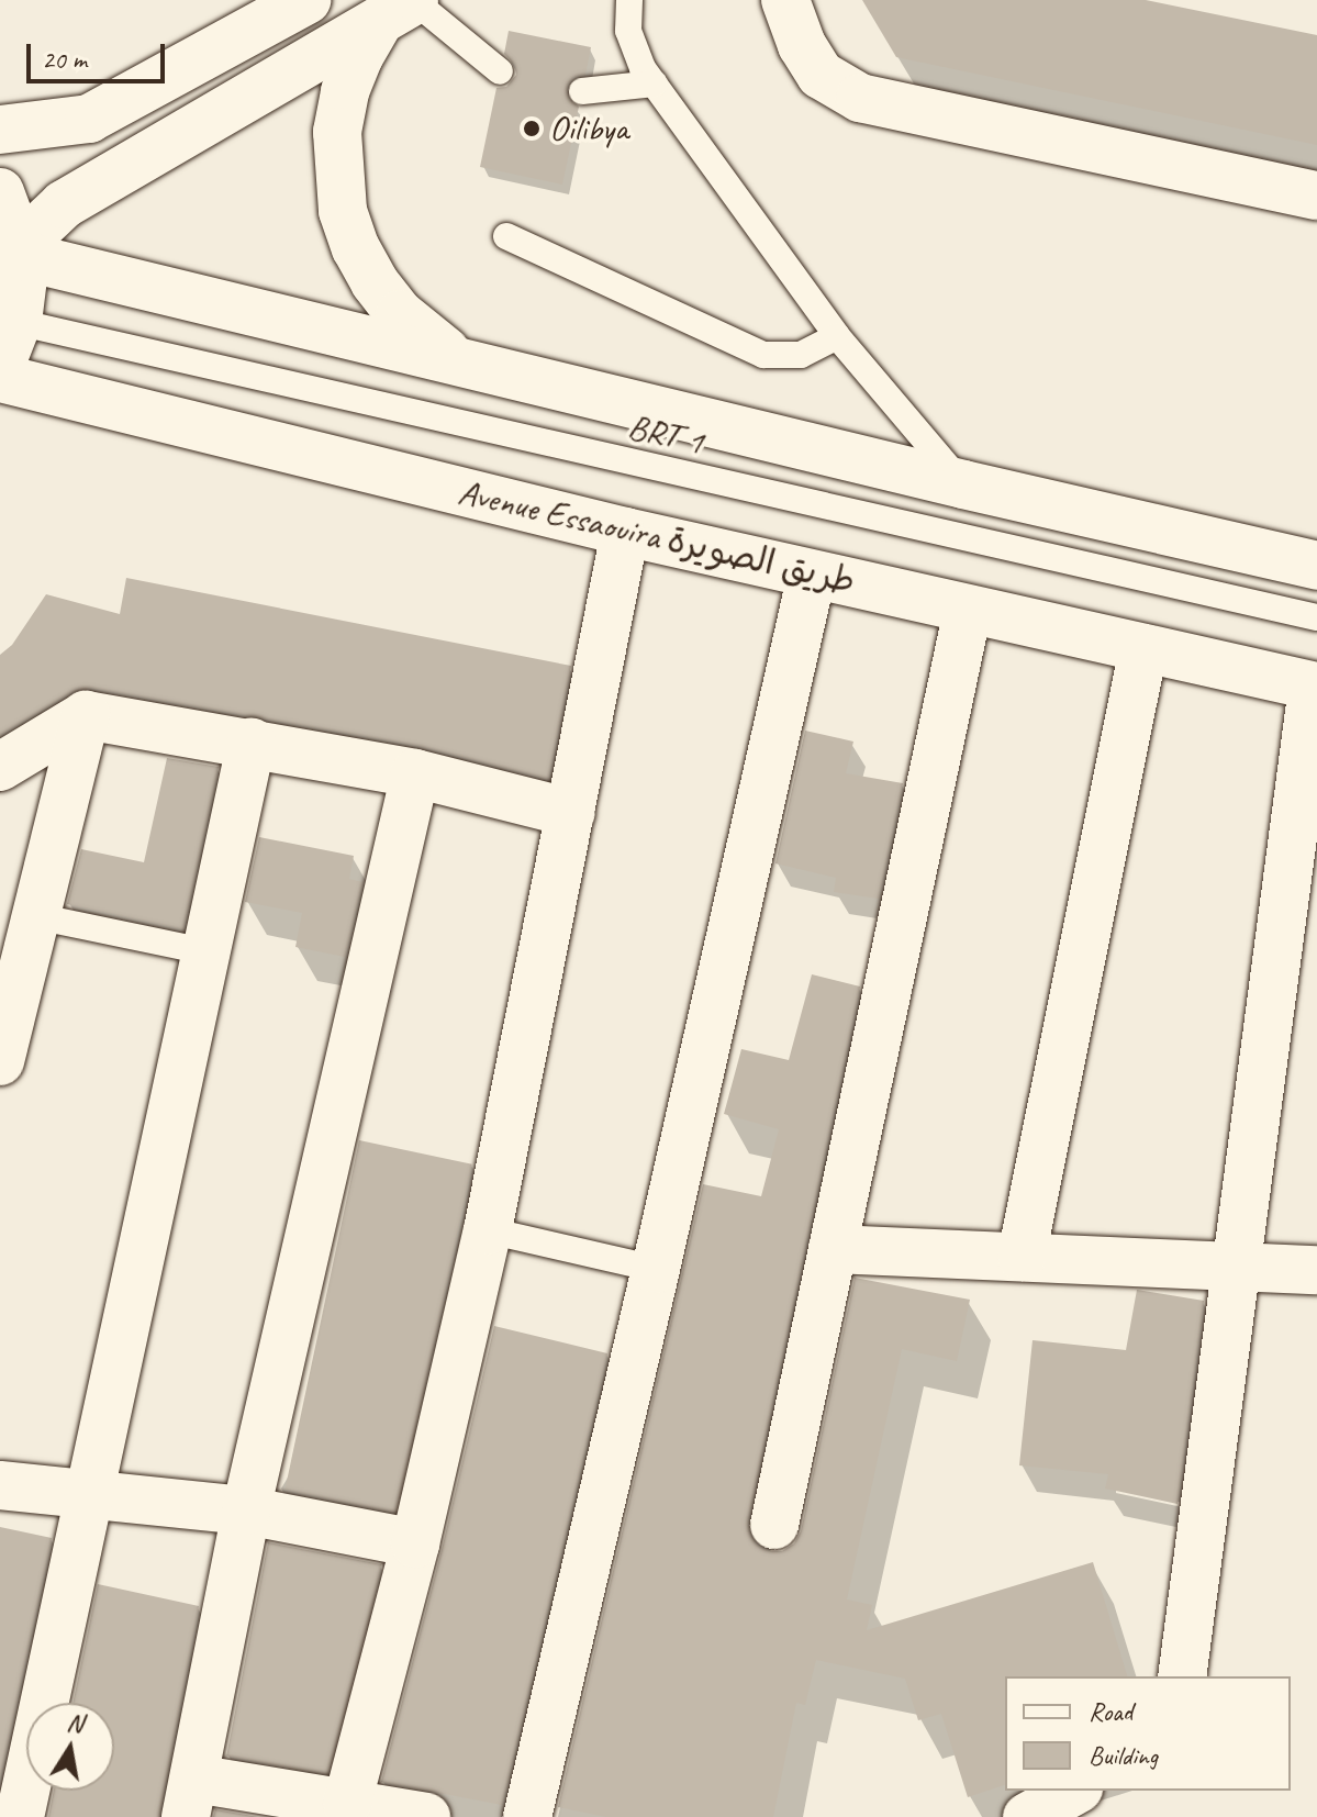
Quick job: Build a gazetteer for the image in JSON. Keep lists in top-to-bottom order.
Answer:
{
  "streets": {
    "street": ["Avenue Essaouira طريق الصويرة"],
    "lane": ["BRT 1"]
  },
  "places": ["Oilibya"],
  "legend": ["Road", "Building"],
  "scale_bar": "20 m",
  "north": "top"
}
